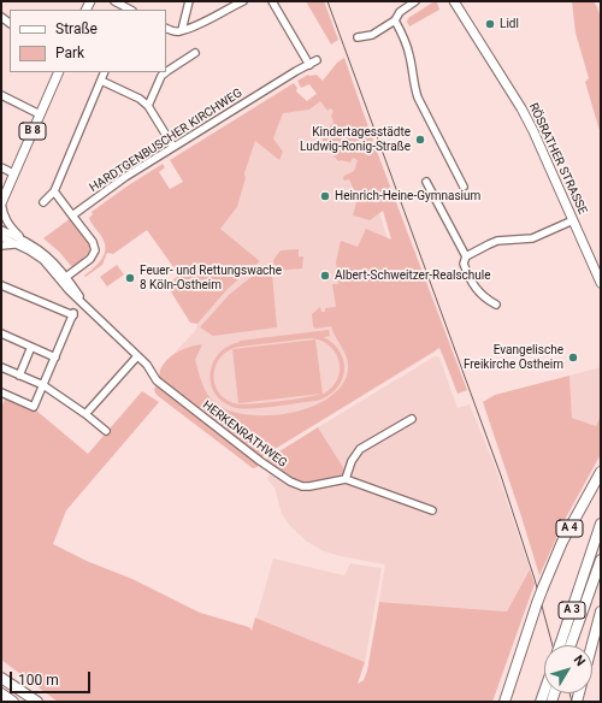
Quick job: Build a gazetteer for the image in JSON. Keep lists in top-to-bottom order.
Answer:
{
  "streets": {
    "highway": ["A 4", "A 3"],
    "main road": ["B 8", "RÖSRATHER STRASSE"],
    "street": ["HARDTGENBUSCHER KIRCHWEG", "HERKENRATHWEG"]
  },
  "places": [
    "Lidl",
    "Kindertagesstädte Ludwig-Ronig-Straße",
    "Heinrich-Heine-Gymnasium",
    "Albert-Schweitzer-Realschule",
    "Feuer- und Rettungswache 8 Köln-Ostheim",
    "Evangelische Freikirche Ostheim"
  ],
  "legend": ["Straße", "Park"],
  "scale_bar": "100 m",
  "north": "top right"
}
